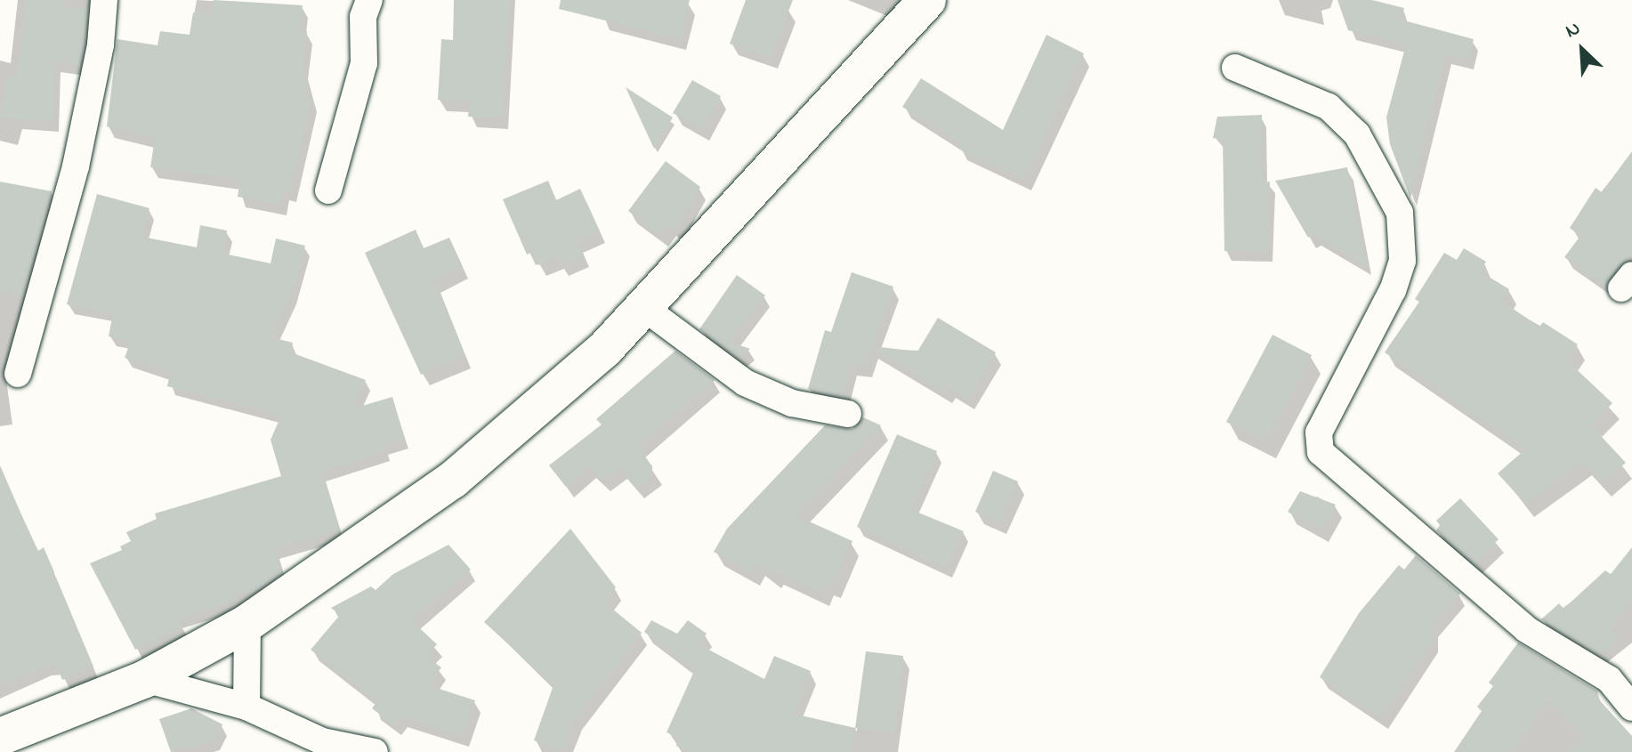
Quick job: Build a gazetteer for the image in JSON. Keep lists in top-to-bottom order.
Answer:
{
  "north": "top left"
}
